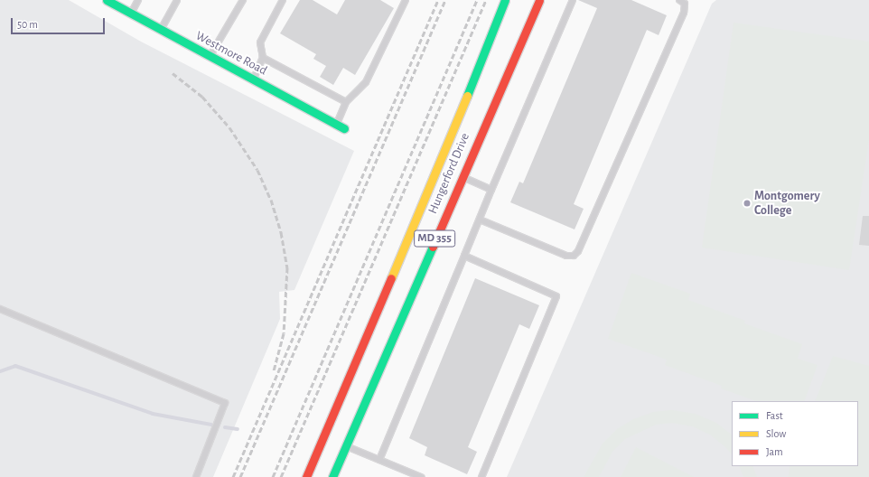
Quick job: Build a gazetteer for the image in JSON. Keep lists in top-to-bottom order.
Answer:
{
  "streets": {
    "main road": ["Westmore Road", "Hungerford Drive", "MD 355"]
  },
  "places": ["Montgomery College"],
  "legend": ["Fast", "Slow", "Jam"],
  "scale_bar": "50 m"
}
